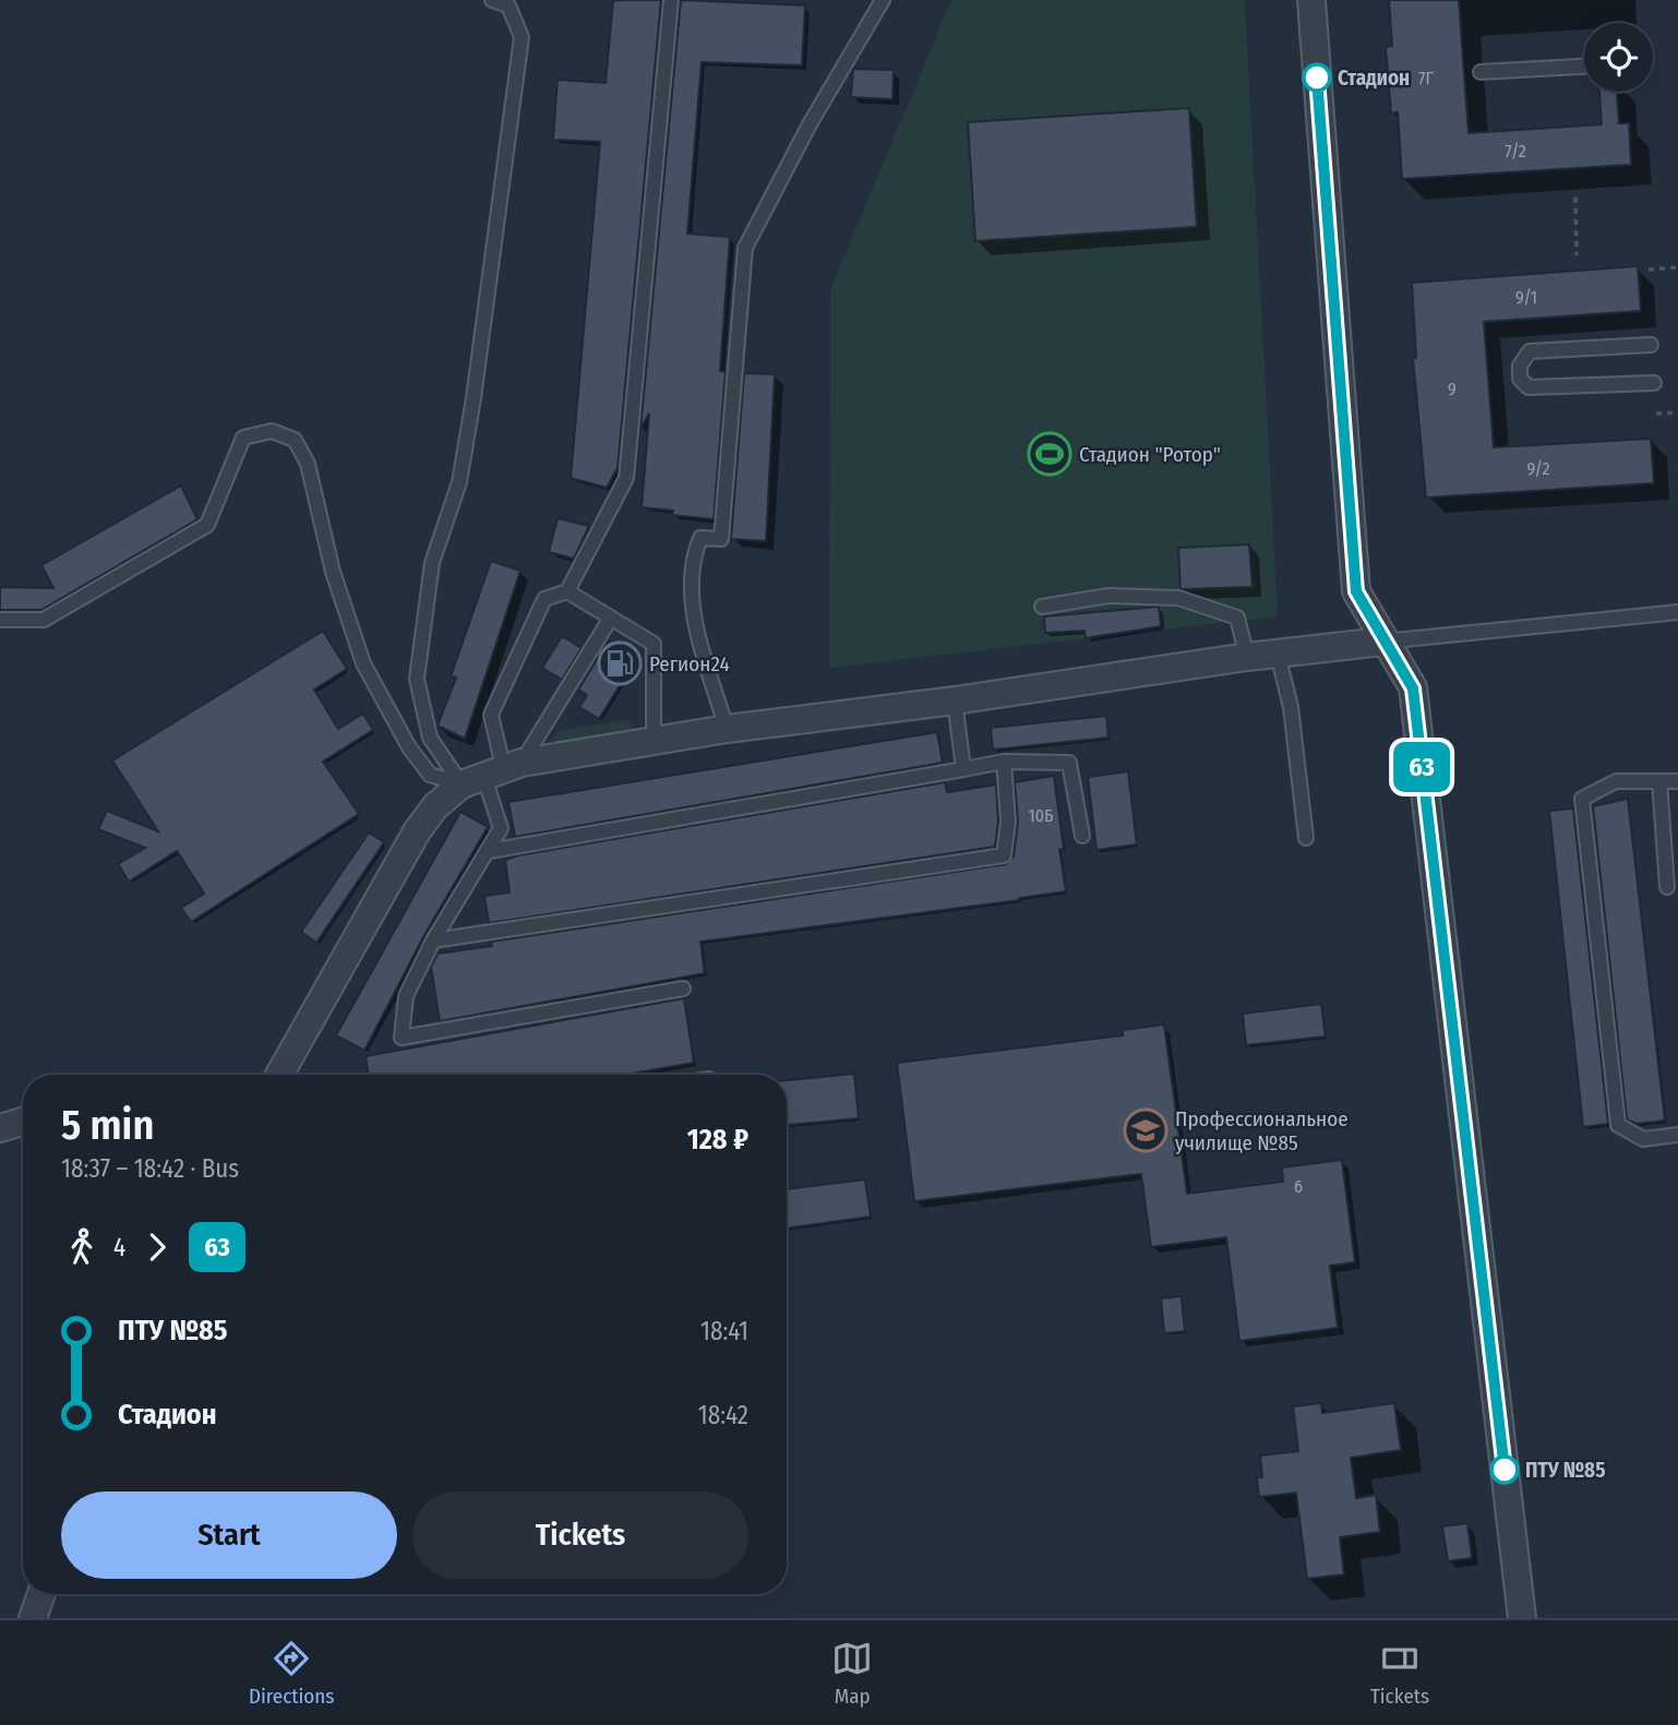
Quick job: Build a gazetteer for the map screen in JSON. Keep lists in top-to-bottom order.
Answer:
{
  "places": {
    "other": ["Стадион", "ПТУ №85"],
    "sports": ["Стадион \"Ротор\""],
    "fuel station": ["Регион24"],
    "school or university": ["Профессиональное училище №85"]
  },
  "lines": ["bus line 63"],
  "house_numbers": [
    "7Г",
    "7/2",
    "9/1",
    "9",
    "9/2",
    "10Б",
    "6"
  ],
  "page": {
    "on_map": "63",
    "heading": ["5 min", "18:37 – 18:42 · Bus", "128 ₽"],
    "legs": ["4", "63"],
    "list": [
      {
        "name": "ПТУ №85",
        "value": "18:41"
      },
      {
        "name": "Стадион",
        "value": "18:42"
      }
    ],
    "buttons": ["Start", "Tickets"],
    "tabs": ["Directions", "Map", "Tickets"]
  }
}
